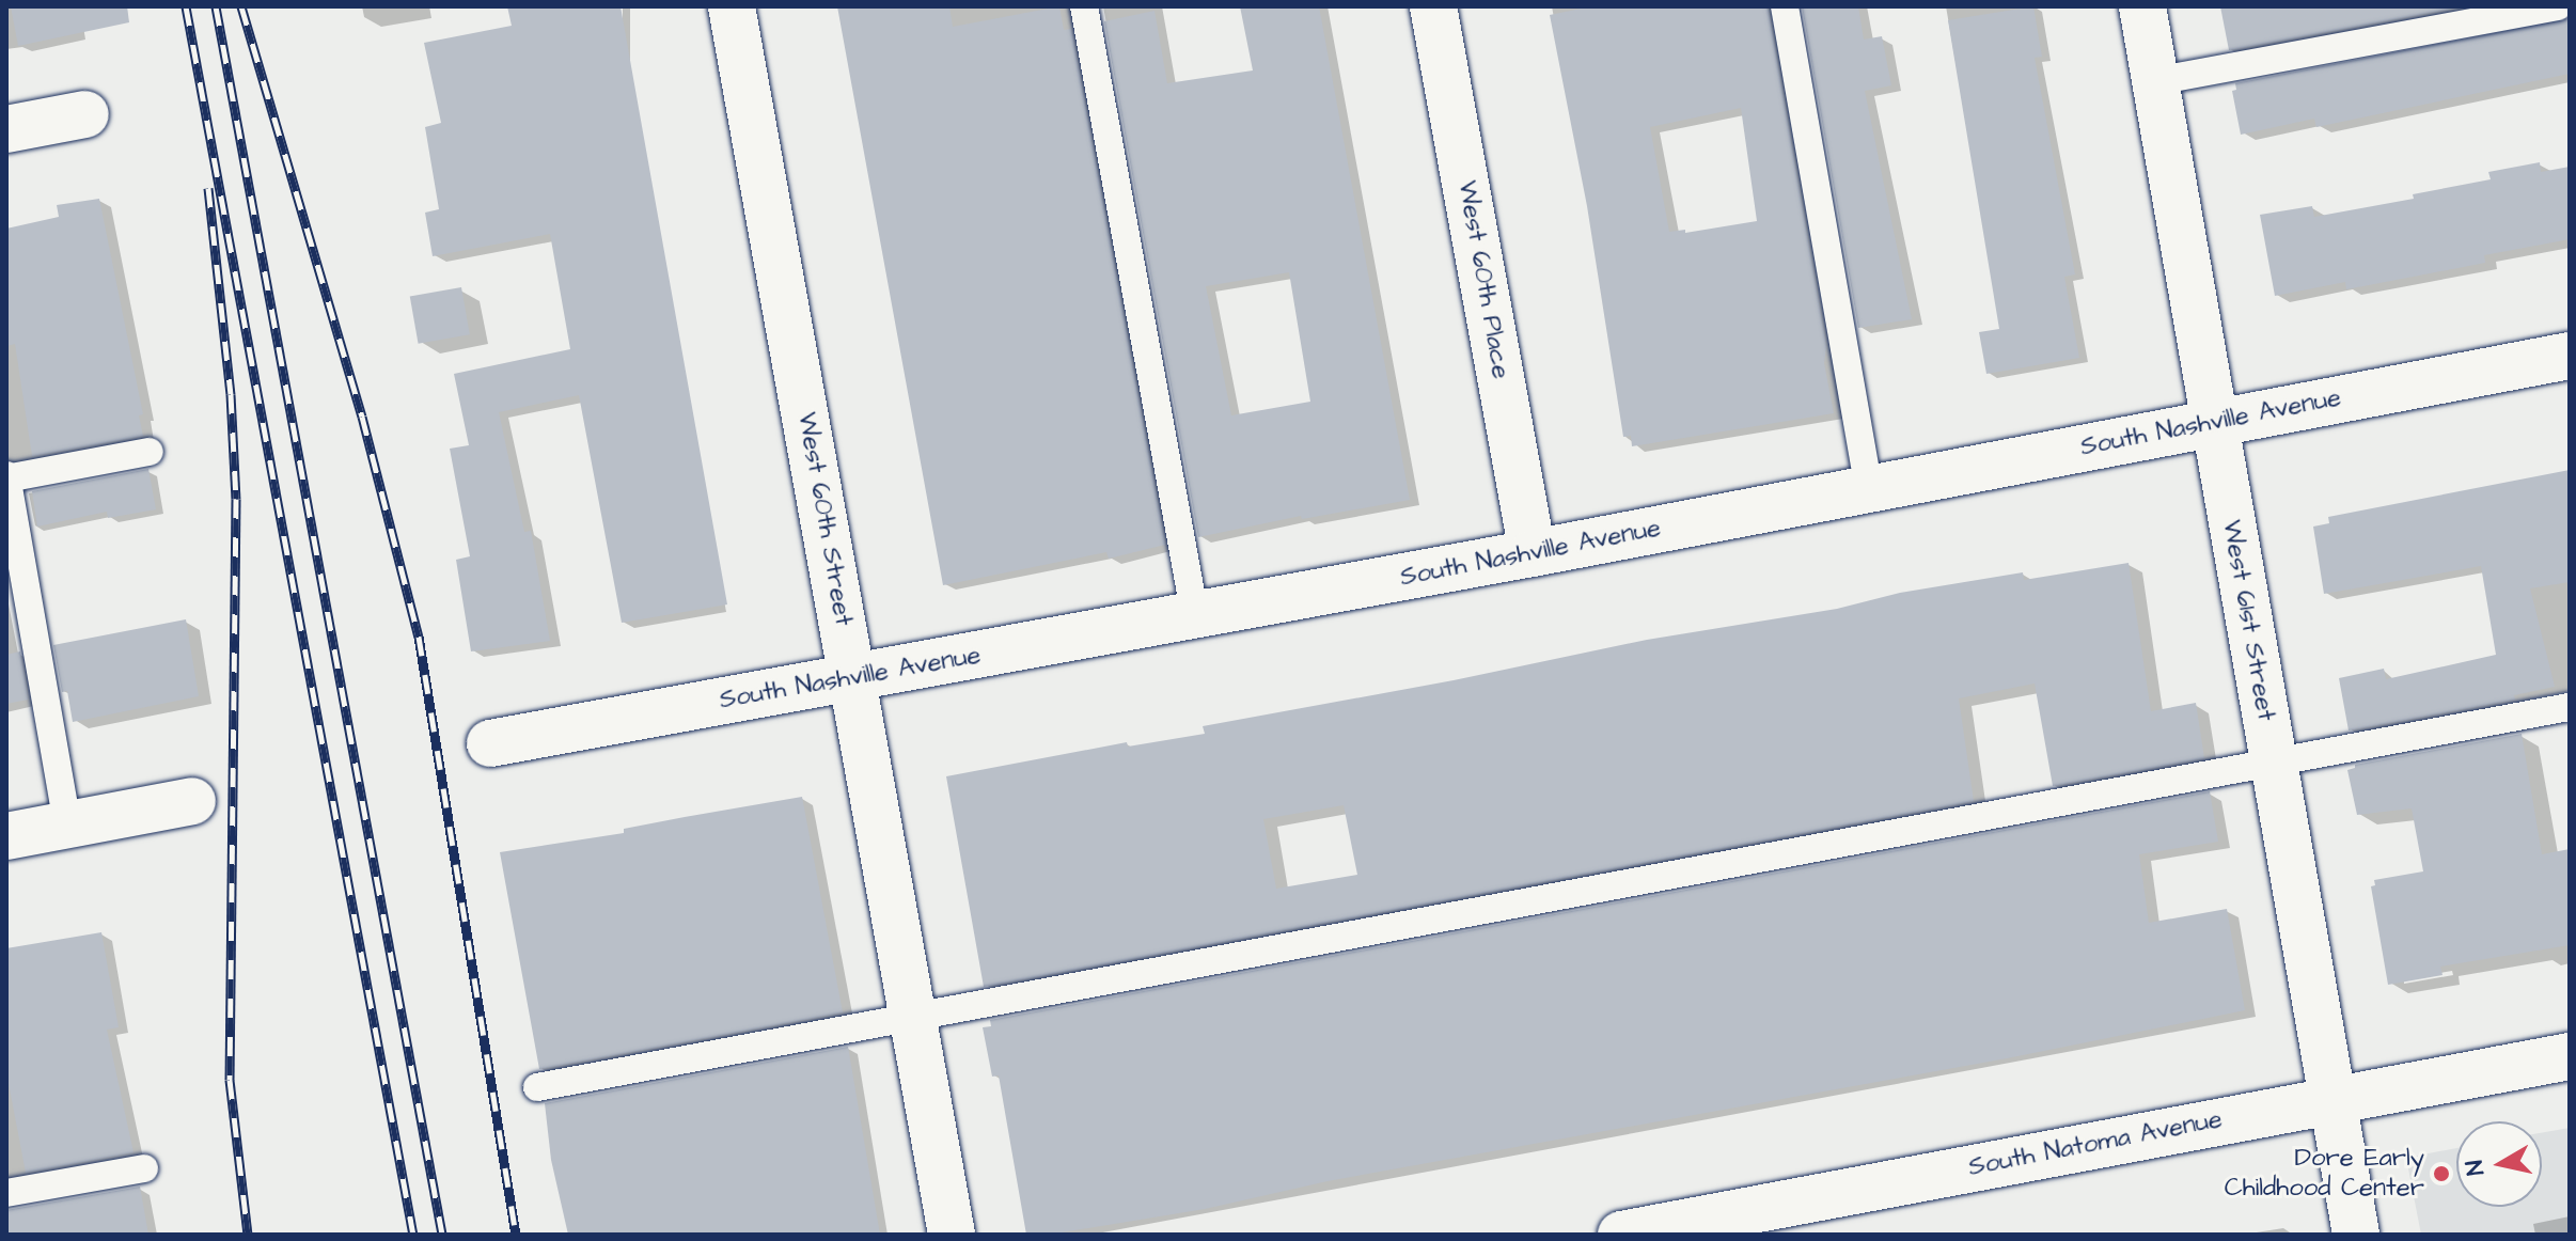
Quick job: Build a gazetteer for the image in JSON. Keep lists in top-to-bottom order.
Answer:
{
  "streets": {
    "street": [
      "West 60th Place",
      "South Nashville Avenue",
      "West 60th Street",
      "West 61st Street",
      "South Natoma Avenue"
    ]
  },
  "crossings": [
    ["West 60th Place", "South Nashville Avenue"],
    ["South Nashville Avenue", "West 60th Street"],
    ["South Nashville Avenue", "West 61st Street"],
    ["West 61st Street", "South Natoma Avenue"]
  ],
  "places": ["Dore Early Childhood Center"],
  "north": "left"
}
